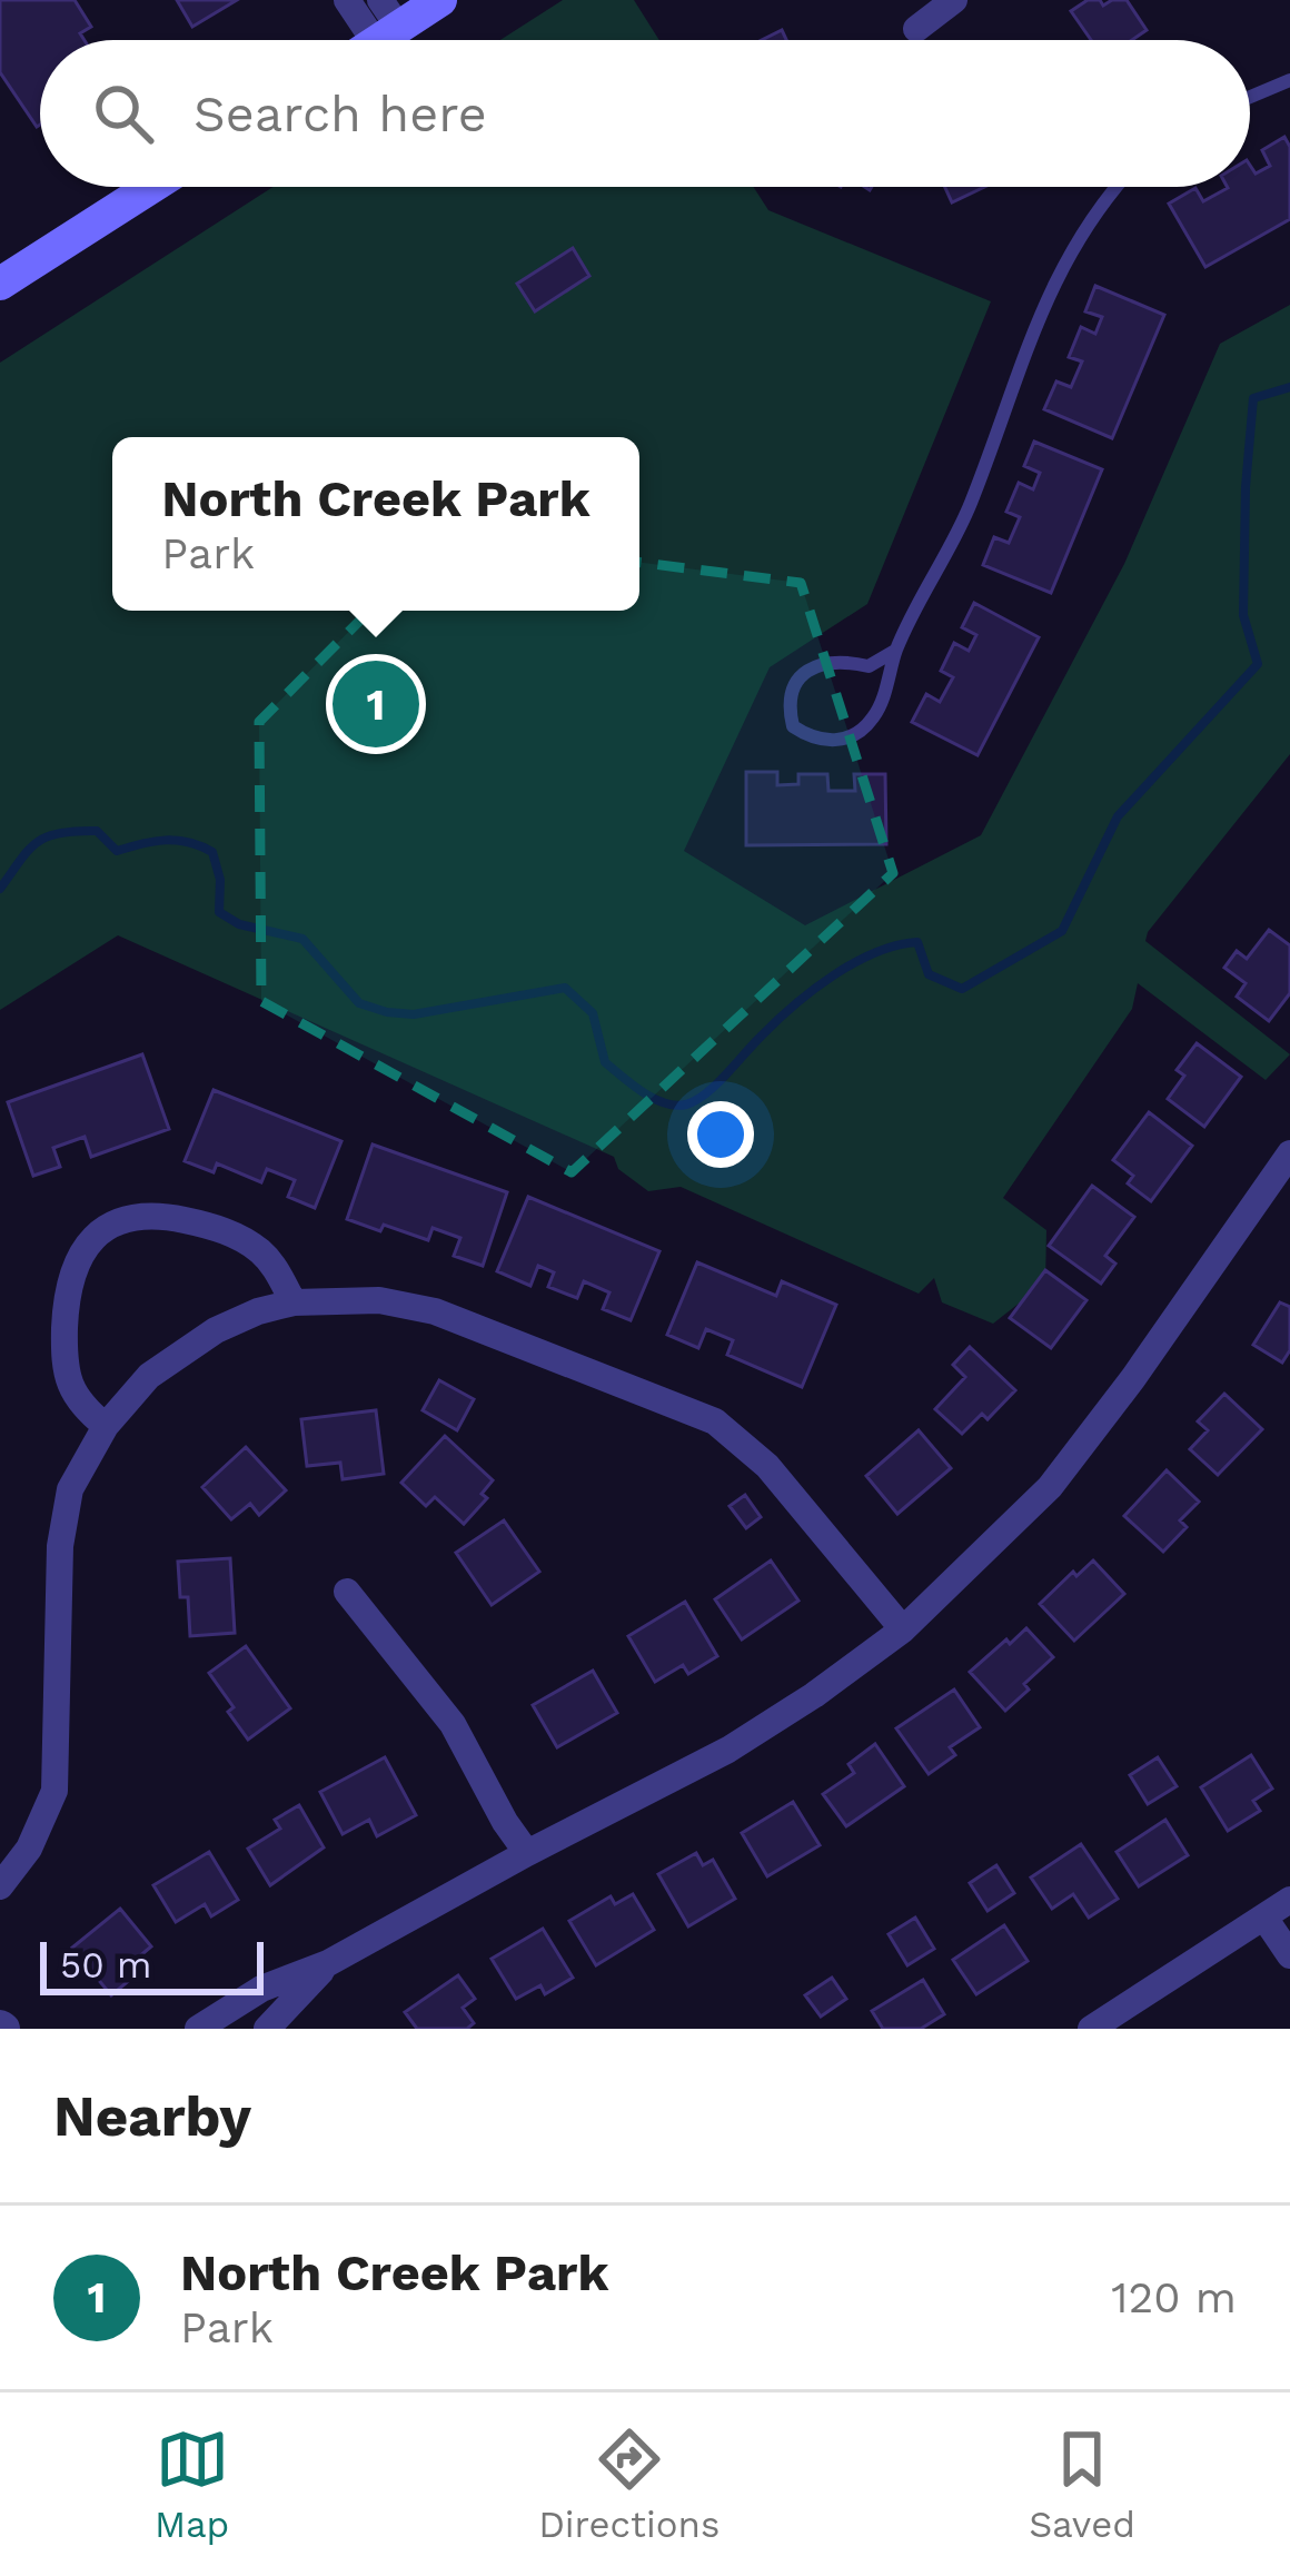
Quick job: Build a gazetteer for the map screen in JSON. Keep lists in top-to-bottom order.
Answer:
{
  "scale_bar": "50 m",
  "page": {
    "search": "Search here",
    "popup": ["North Creek Park", "Park"],
    "pins": "1",
    "scale": "50 m",
    "heading": "Nearby",
    "list": [
      {
        "mark": "1",
        "name": "North Creek Park",
        "note": "Park",
        "value": "120 m"
      }
    ],
    "nav": ["Map", "Directions", "Saved"]
  }
}
